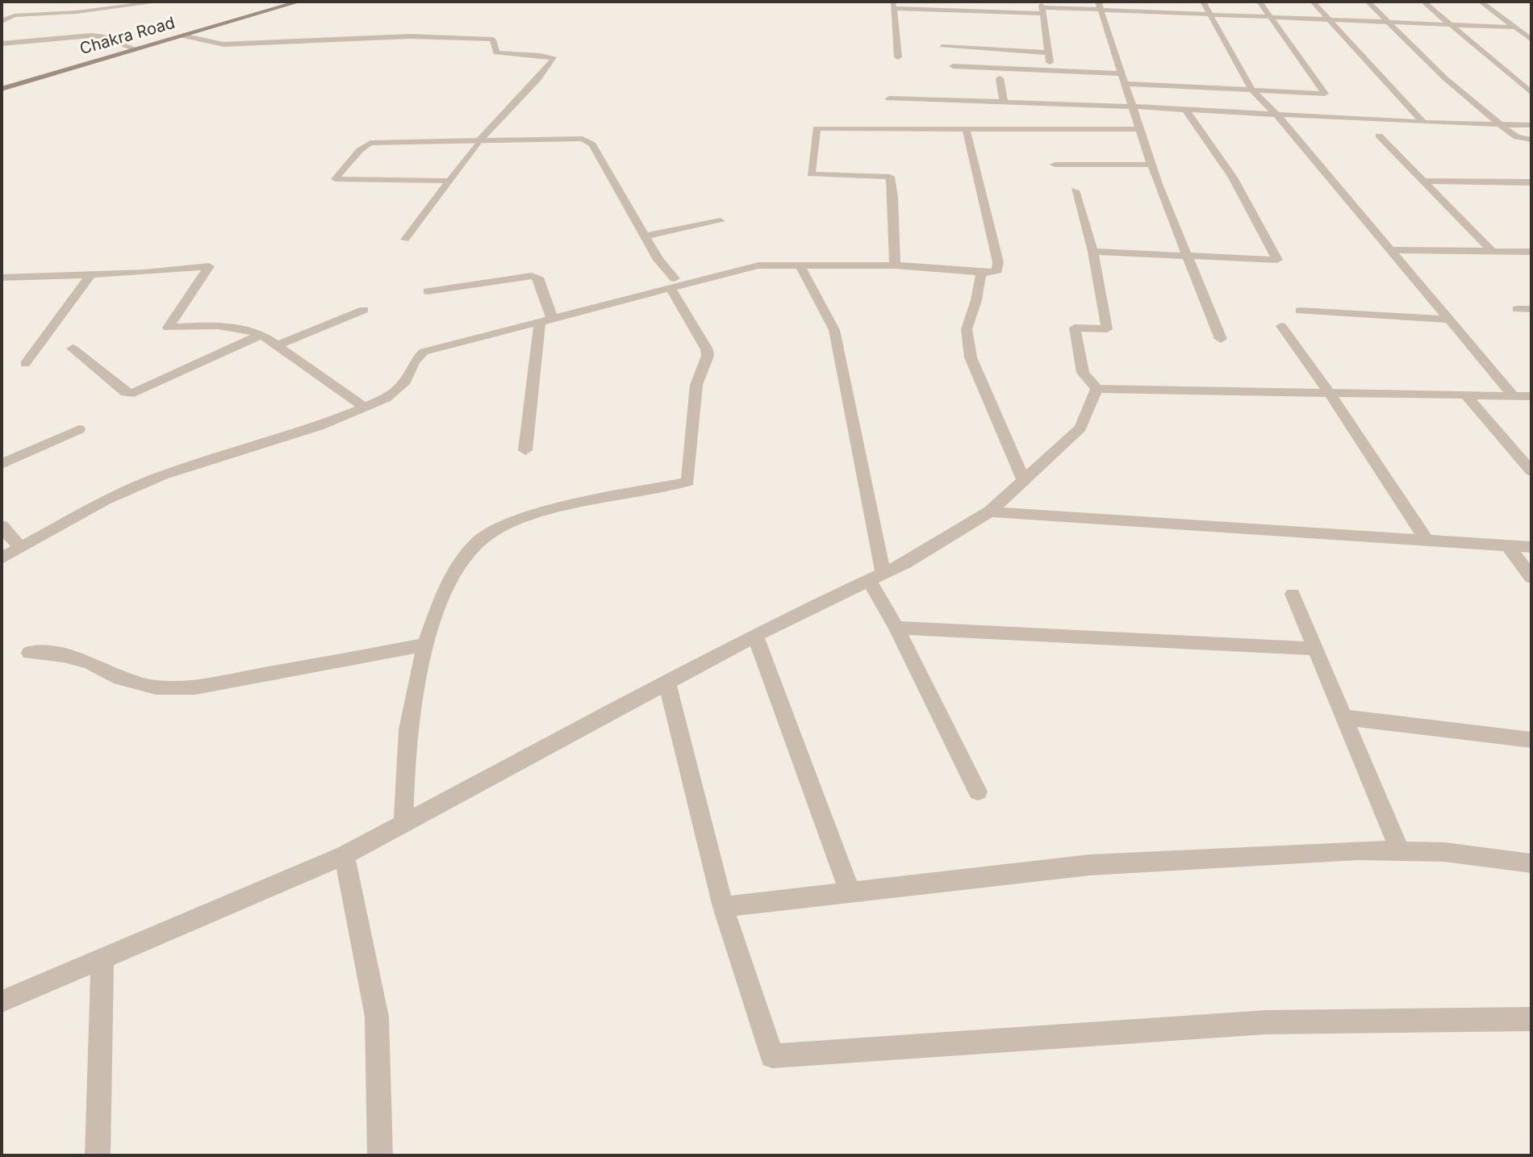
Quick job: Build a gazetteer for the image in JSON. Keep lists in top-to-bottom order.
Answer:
{
  "streets": {
    "main road": ["Chakra Road"]
  }
}
